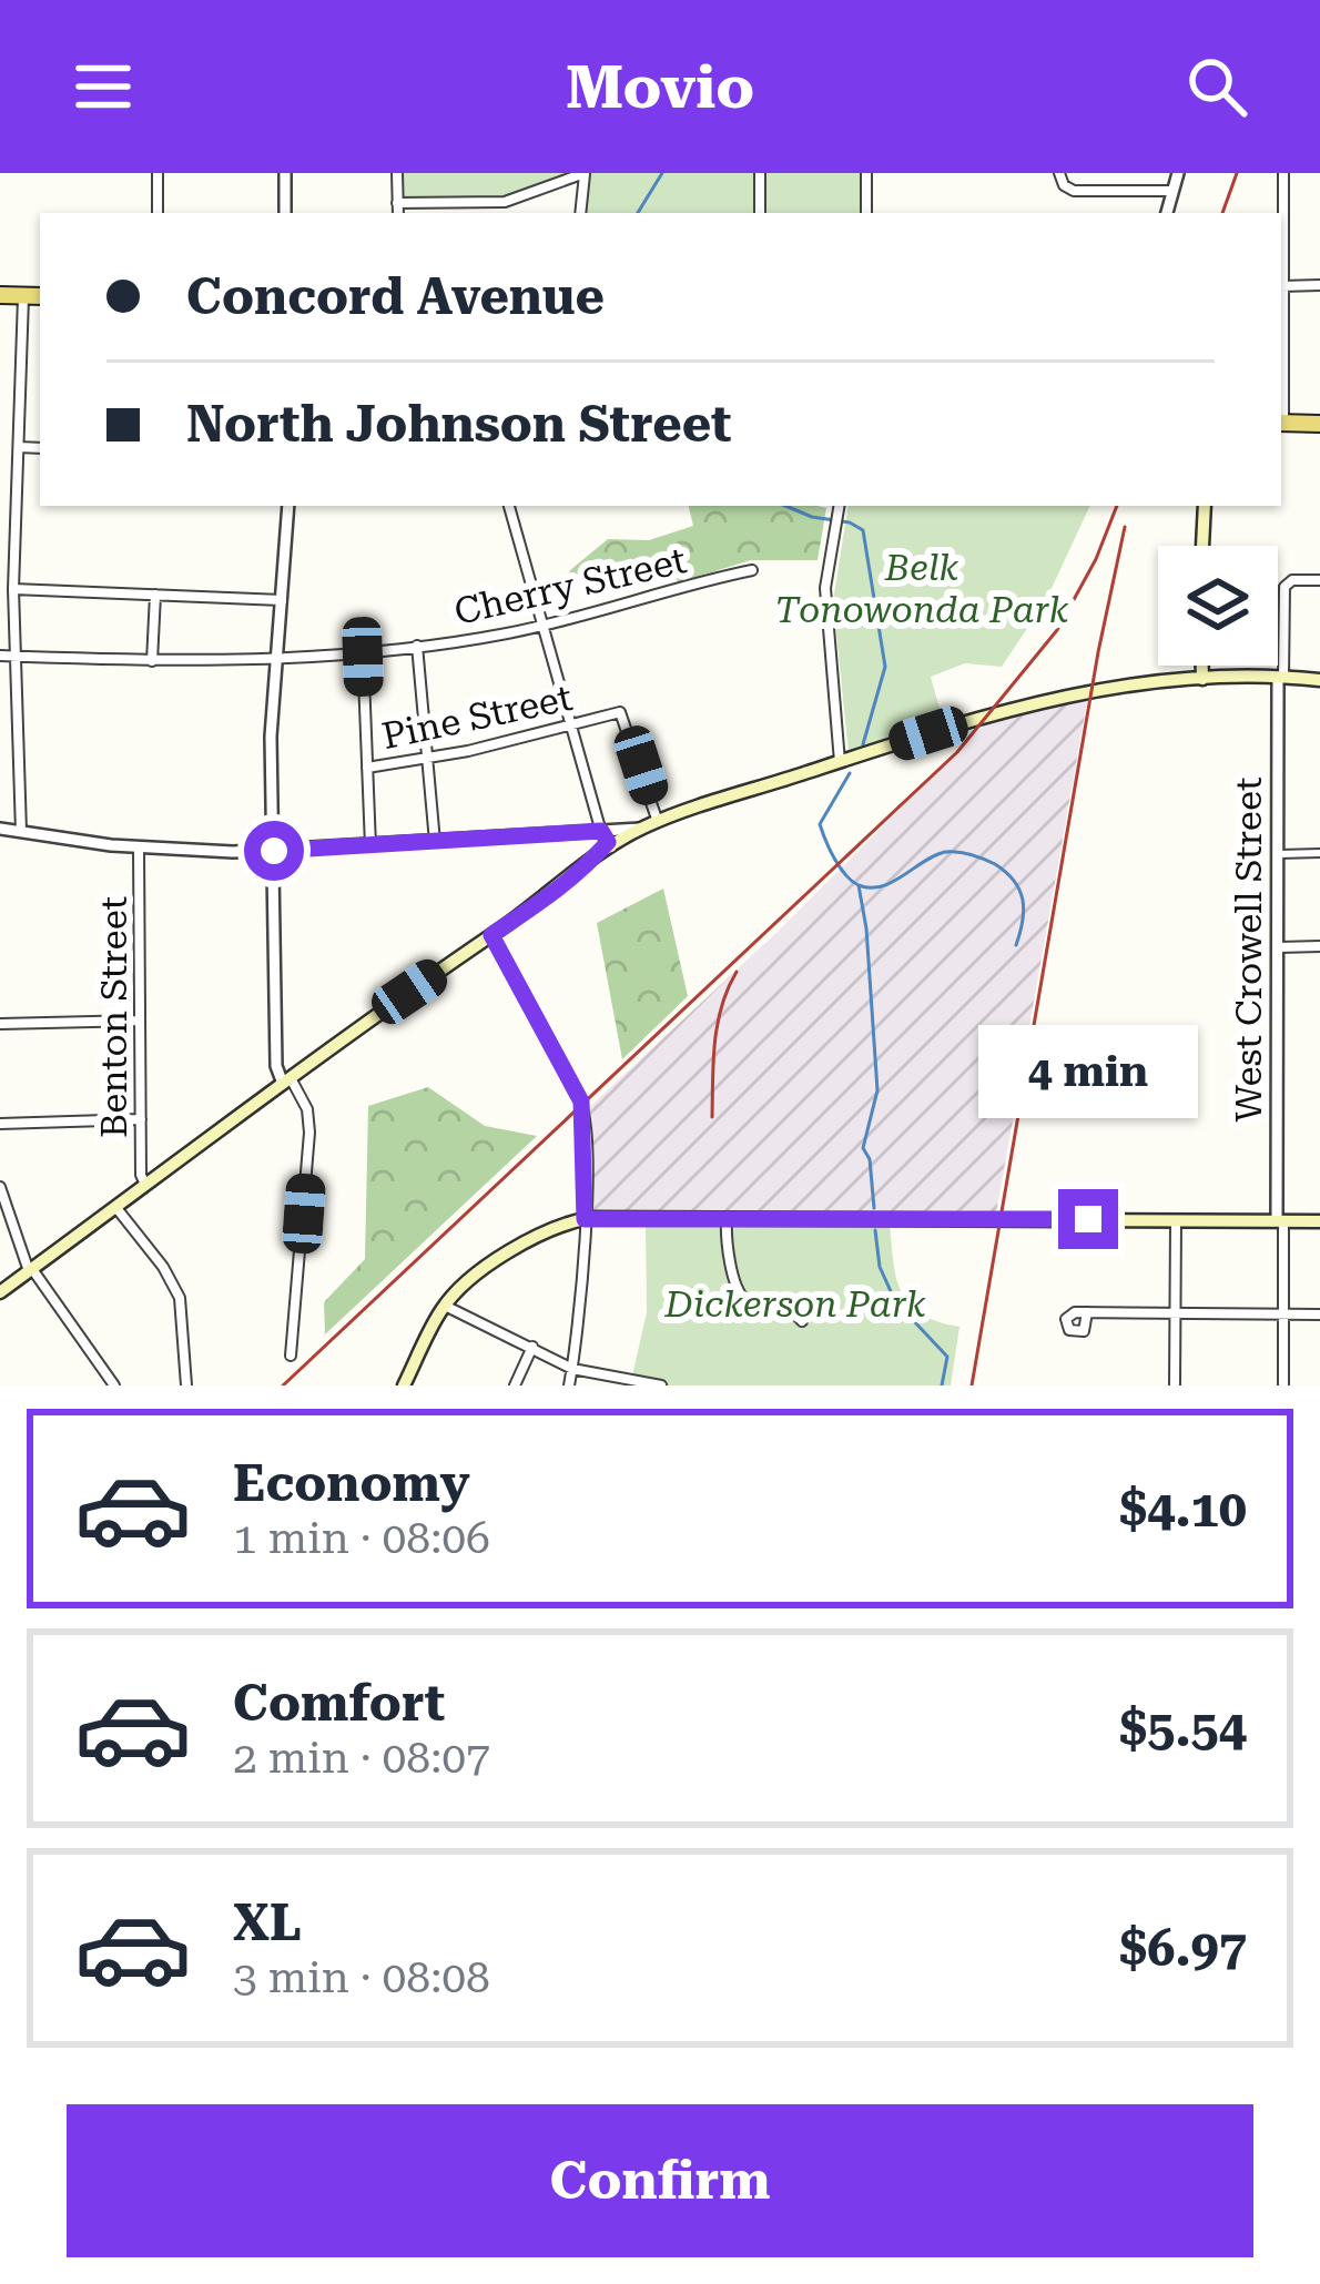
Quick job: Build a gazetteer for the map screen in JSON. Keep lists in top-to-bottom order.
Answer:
{
  "streets": {
    "street": [
      "Cherry Street",
      "Pine Street",
      "West Crowell Street",
      "Benton Street"
    ]
  },
  "parks": ["Belk Tonowonda Park", "Dickerson Park"],
  "page": {
    "header": "Movio",
    "banner": ["Concord Avenue", "North Johnson Street"],
    "bubble": "4 min",
    "list": [
      {
        "name": "Economy",
        "note": "1 min · 08:06",
        "value": "$4.10"
      },
      {
        "name": "Comfort",
        "note": "2 min · 08:07",
        "value": "$5.54"
      },
      {
        "name": "XL",
        "note": "3 min · 08:08",
        "value": "$6.97"
      }
    ],
    "buttons": "Confirm"
  }
}
